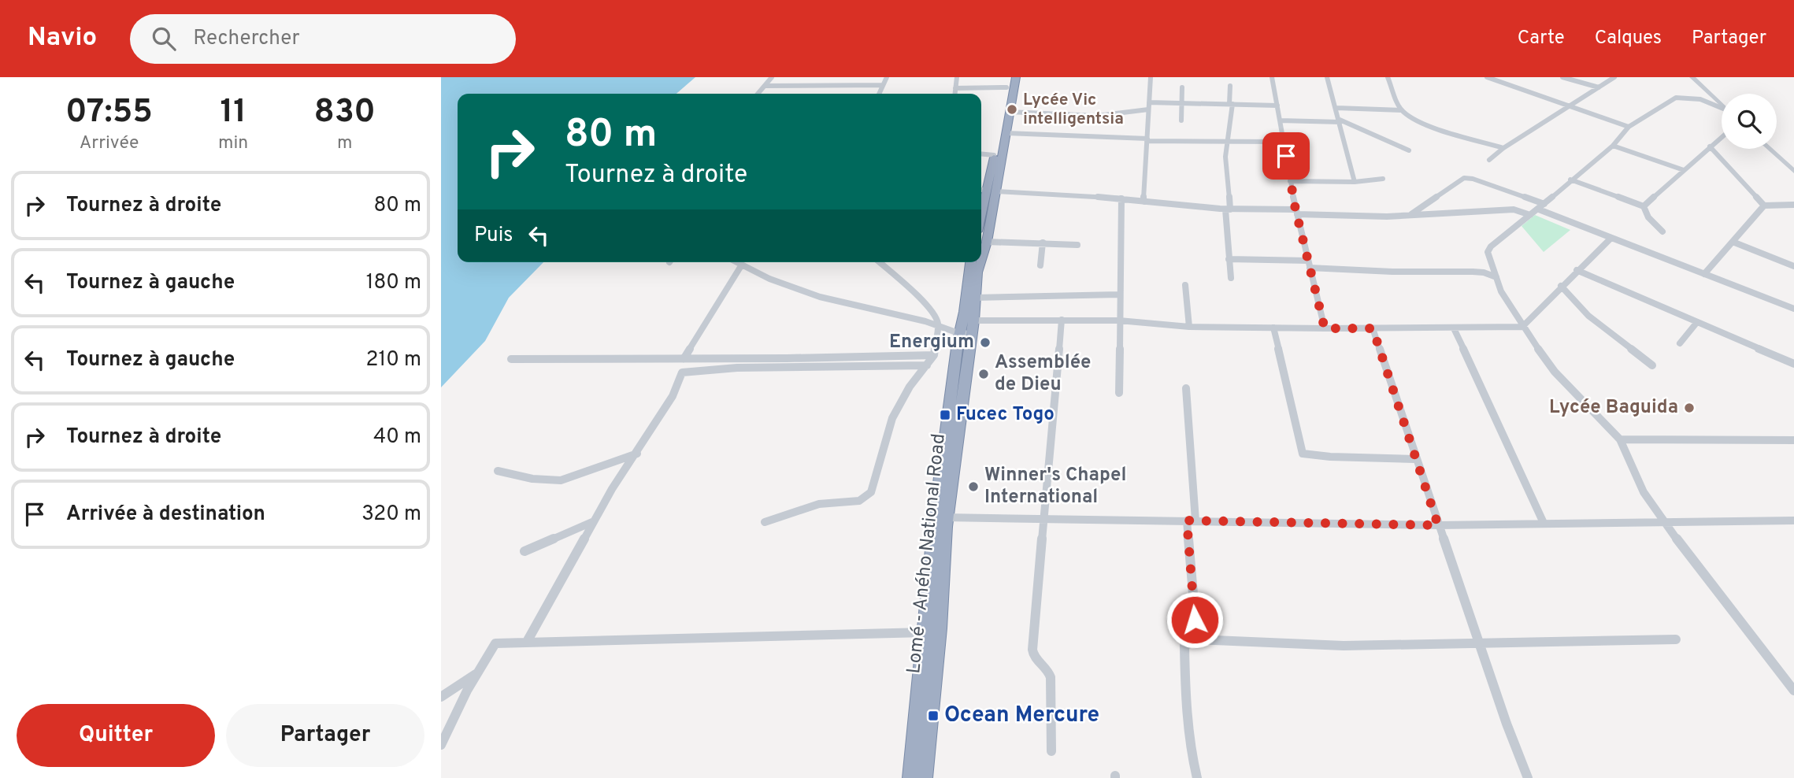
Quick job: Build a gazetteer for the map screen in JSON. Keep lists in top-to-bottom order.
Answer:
{
  "streets": {
    "highway": ["Lomé - Aného National Road"]
  },
  "places": {
    "other": [
      "Lycée Vic intelligentsia",
      "Energium",
      "Assemblée de Dieu",
      "Lycée Baguida",
      "Winner's Chapel International"
    ],
    "transit": ["Fucec Togo", "Ocean Mercure"]
  },
  "page": {
    "header": "Navio",
    "search": "Rechercher",
    "nav": ["Carte", "Calques", "Partager"],
    "eta": [
      "07:55",
      "Arrivée",
      "11",
      "min",
      "830",
      "m"
    ],
    "turn": ["80 m", "Tournez à droite"],
    "list": [
      {
        "name": "Tournez à droite",
        "value": "80 m"
      },
      {
        "name": "Tournez à gauche",
        "value": "180 m"
      },
      {
        "name": "Tournez à gauche",
        "value": "210 m"
      },
      {
        "name": "Tournez à droite",
        "value": "40 m"
      },
      {
        "name": "Arrivée à destination",
        "value": "320 m"
      }
    ],
    "then": "Puis",
    "buttons": ["Quitter", "Partager"]
  }
}
